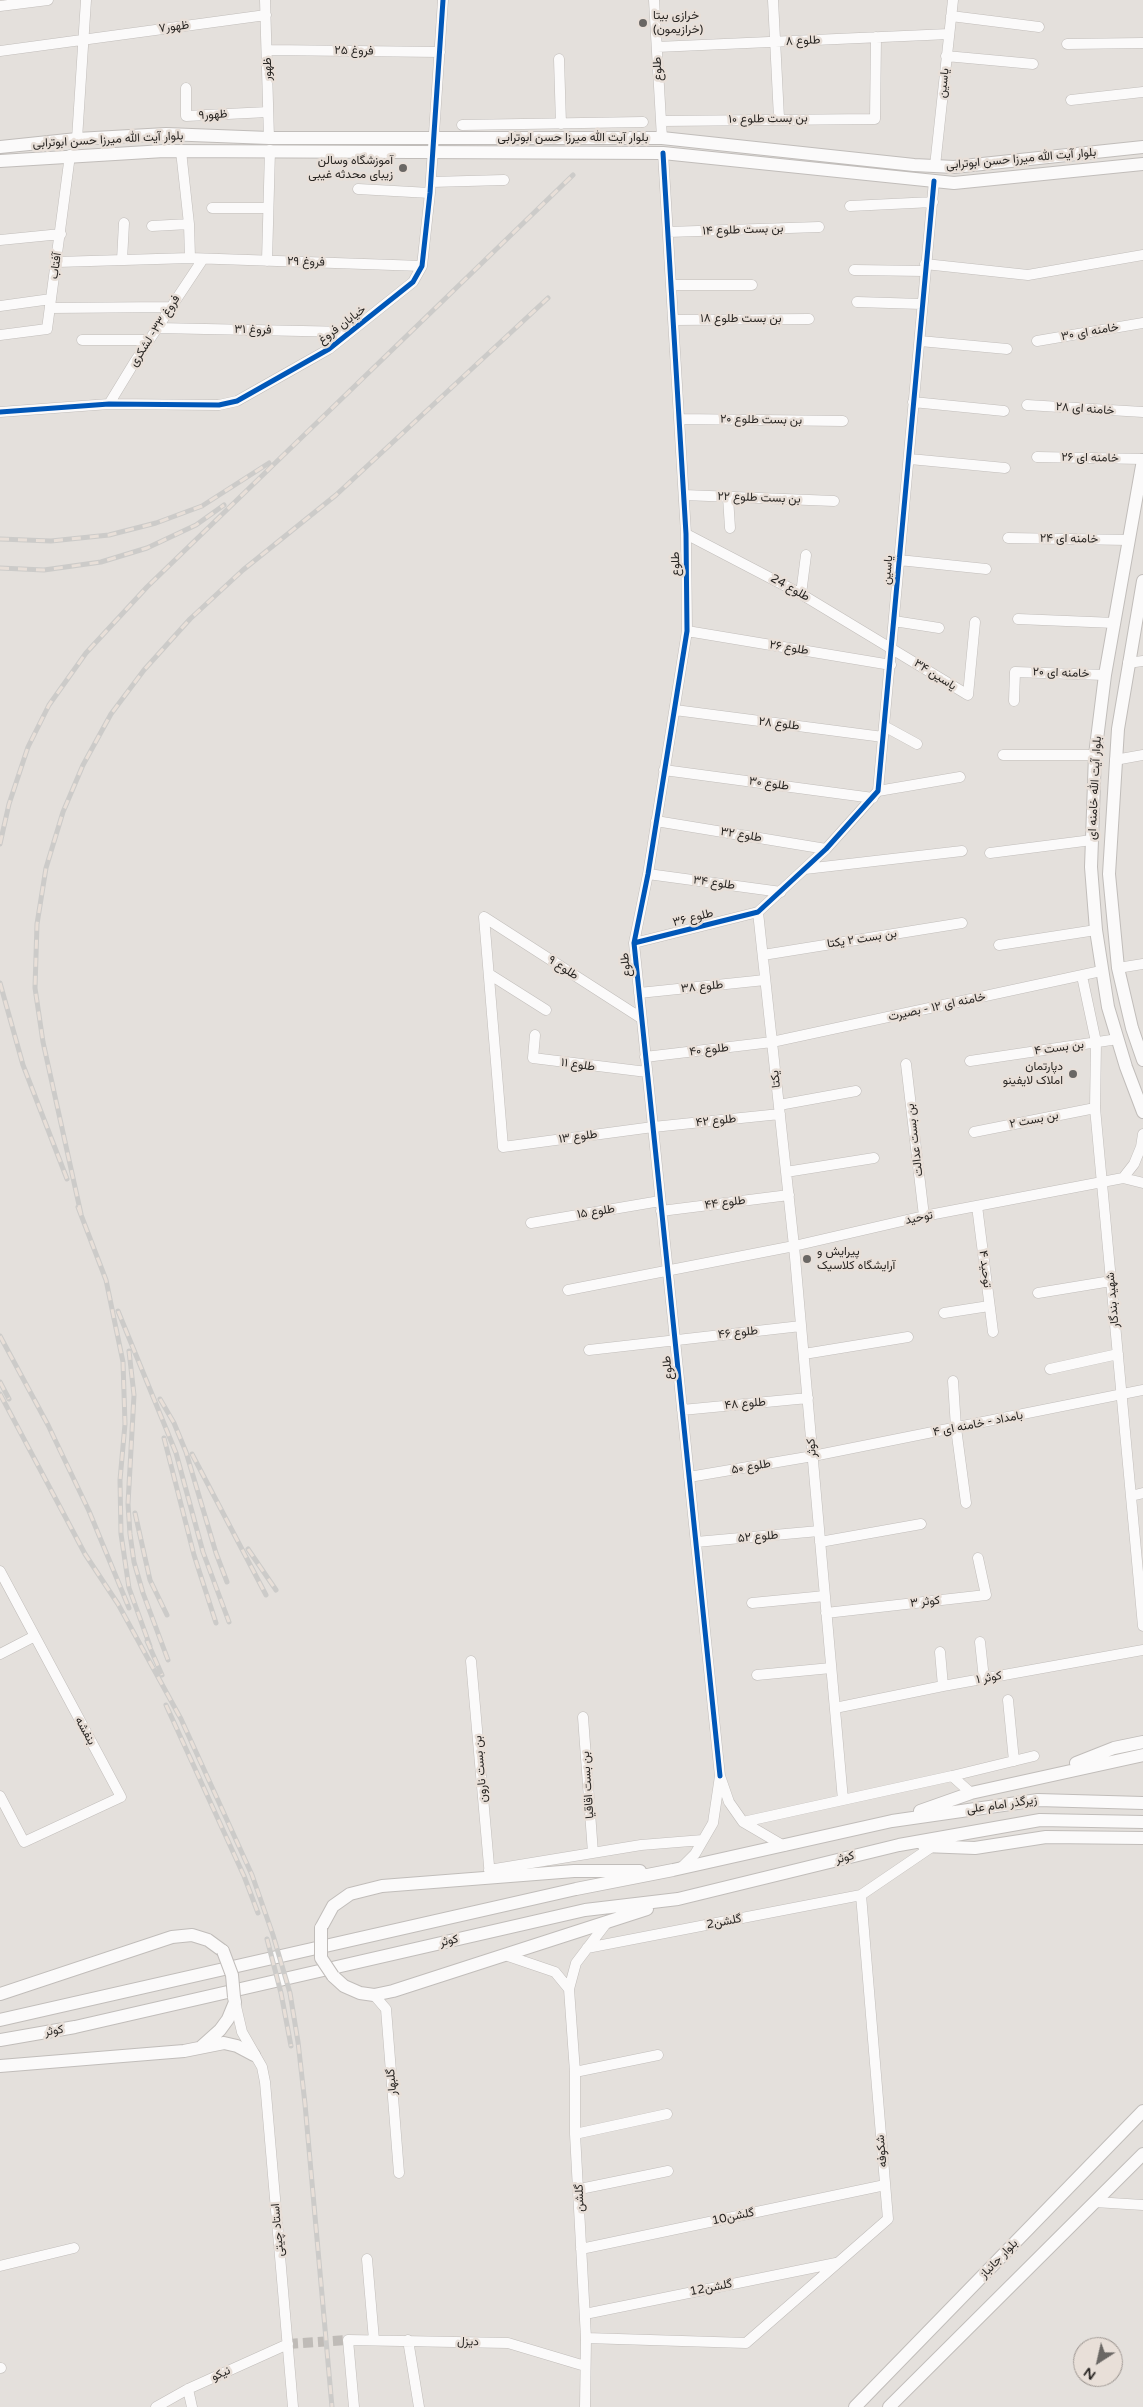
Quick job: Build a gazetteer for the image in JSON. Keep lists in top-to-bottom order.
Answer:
{
  "streets": {
    "main road": [
      "بلوار آیت الله میرزا حسن ابوترابی",
      "بلوار آیت الله خامنه ای",
      "کوثر",
      "زیرگذر امام علی",
      "بلوار جانباز"
    ],
    "street": [
      "ظهور۷",
      "طلوع ۸",
      "فروغ ۲۵",
      "ظهور",
      "طلوع",
      "یاسین",
      "ظهور۹",
      "بن بست طلوع ۱۰",
      "بن بست طلوع ۱۴",
      "فروغ ۲۹",
      "آفتاب",
      "بن بست طلوع ۱۸",
      "خیابان فروغ",
      "فروغ ۳۱",
      "فروغ ۳۳- لشکری",
      "خامنه ای ۳۰",
      "خامنه ای ۲۸",
      "بن بست طلوع ۲۰",
      "خامنه ای ۲۶",
      "بن بست طلوع ۲۲",
      "خامنه ای ۲۴",
      "طلوع 24",
      "طلوع ۲۶",
      "خامنه ای ۲۰",
      "یاسین ۳۴",
      "طلوع ۲۸",
      "طلوع ۳۰",
      "طلوع ۳۲",
      "طلوع ۳۴",
      "طلوع ۳۶",
      "بن بست ۲ یکتا",
      "طلوع ۹",
      "طلوع ۳۸",
      "خامنه ای ۱۲ - بصیرت",
      "بن بست ۴",
      "طلوع ۴۰",
      "طلوع ۱۱",
      "یکتا",
      "بن بست ۲",
      "طلوع ۴۲",
      "طلوع ۱۳",
      "بن بست عدالت",
      "طلوع ۴۴",
      "طلوع ۱۵",
      "توحید",
      "توحید ۴",
      "شهید بندگار",
      "طلوع ۴۶",
      "طلوع ۴۸",
      "بامداد - خامنه ای ۴",
      "طلوع ۵۰",
      "طلوع ۵۲",
      "کوثر ۳",
      "کوثر ۱",
      "بنفشه",
      "بن بست نارون",
      "بن بست اقاقیا",
      "گلشن2",
      "گلبهار",
      "شکوفه",
      "گلشن",
      "گلشن10",
      "استاد چیتی",
      "گلشن12",
      "دیزل",
      "نیکو"
    ]
  },
  "crossings": [
    ["ظهور۷", "ظهور"],
    ["طلوع ۸", "طلوع"],
    ["طلوع ۸", "یاسین"],
    ["طلوع ۸", "بن بست طلوع ۱۰"],
    ["فروغ ۲۵", "ظهور"],
    ["فروغ ۲۵", "خیابان فروغ"],
    ["ظهور", "ظهور۹"],
    ["ظهور", "بلوار آیت الله میرزا حسن ابوترابی"],
    ["ظهور", "فروغ ۲۹"],
    ["طلوع", "بن بست طلوع ۱۰"],
    ["طلوع", "بلوار آیت الله میرزا حسن ابوترابی"],
    ["طلوع", "بن بست طلوع ۱۴"],
    ["طلوع", "بن بست طلوع ۱۸"],
    ["طلوع", "بن بست طلوع ۲۰"],
    ["طلوع", "بن بست طلوع ۲۲"],
    ["طلوع", "طلوع 24"],
    ["طلوع", "طلوع ۲۶"],
    ["طلوع", "طلوع ۲۸"],
    ["طلوع", "طلوع ۳۰"],
    ["طلوع", "طلوع ۳۲"],
    ["طلوع", "طلوع ۳۴"],
    ["طلوع", "طلوع ۳۶"],
    ["طلوع", "طلوع ۹"],
    ["طلوع", "طلوع ۳۸"],
    ["طلوع", "طلوع ۴۰"],
    ["طلوع", "طلوع ۱۱"],
    ["طلوع", "طلوع ۴۲"],
    ["طلوع", "طلوع ۱۳"],
    ["طلوع", "طلوع ۴۴"],
    ["طلوع", "طلوع ۱۵"],
    ["طلوع", "توحید"],
    ["طلوع", "طلوع ۴۶"],
    ["طلوع", "طلوع ۴۸"],
    ["طلوع", "طلوع ۵۰"],
    ["طلوع", "طلوع ۵۲"],
    ["یاسین", "بلوار آیت الله میرزا حسن ابوترابی"],
    ["یاسین", "طلوع 24"],
    ["یاسین", "طلوع ۲۶"],
    ["یاسین", "یاسین ۳۴"],
    ["یاسین", "طلوع ۲۸"],
    ["یاسین", "طلوع ۳۰"],
    ["بلوار آیت الله میرزا حسن ابوترابی", "آفتاب"],
    ["بلوار آیت الله میرزا حسن ابوترابی", "خیابان فروغ"],
    ["فروغ ۲۹", "آفتاب"],
    ["فروغ ۲۹", "خیابان فروغ"],
    ["فروغ ۲۹", "فروغ ۳۳- لشکری"],
    ["خیابان فروغ", "فروغ ۳۱"],
    ["خیابان فروغ", "فروغ ۳۳- لشکری"],
    ["فروغ ۳۱", "فروغ ۳۳- لشکری"],
    ["خامنه ای ۲۶", "بلوار آیت الله خامنه ای"],
    ["خامنه ای ۲۴", "بلوار آیت الله خامنه ای"],
    ["طلوع 24", "یاسین ۳۴"],
    ["خامنه ای ۲۰", "بلوار آیت الله خامنه ای"],
    ["بلوار آیت الله خامنه ای", "خامنه ای ۱۲ - بصیرت"],
    ["بلوار آیت الله خامنه ای", "بن بست ۴"],
    ["طلوع ۳۶", "یکتا"],
    ["بن بست ۲ یکتا", "یکتا"],
    ["طلوع ۹", "طلوع ۱۳"],
    ["طلوع ۳۸", "یکتا"],
    ["خامنه ای ۱۲ - بصیرت", "طلوع ۴۰"],
    ["خامنه ای ۱۲ - بصیرت", "یکتا"],
    ["خامنه ای ۱۲ - بصیرت", "شهید بندگار"],
    ["بن بست ۴", "شهید بندگار"],
    ["طلوع ۴۰", "یکتا"],
    ["یکتا", "طلوع ۴۲"],
    ["یکتا", "طلوع ۴۴"],
    ["یکتا", "توحید"],
    ["یکتا", "کوثر"],
    ["بن بست ۲", "شهید بندگار"],
    ["طلوع ۴۲", "طلوع ۱۳"],
    ["بن بست عدالت", "توحید"],
    ["طلوع ۴۴", "طلوع ۱۵"],
    ["توحید", "توحید ۴"],
    ["توحید", "شهید بندگار"],
    ["توحید", "کوثر"],
    ["شهید بندگار", "بامداد - خامنه ای ۴"],
    ["طلوع ۴۶", "کوثر"],
    ["طلوع ۴۸", "کوثر"],
    ["بامداد - خامنه ای ۴", "کوثر"],
    ["بامداد - خامنه ای ۴", "طلوع ۵۰"],
    ["کوثر", "طلوع ۵۰"],
    ["کوثر", "طلوع ۵۲"],
    ["کوثر", "کوثر ۳"],
    ["کوثر", "کوثر ۱"],
    ["کوثر", "زیرگذر امام علی"],
    ["گلشن2", "شکوفه"],
    ["گلشن2", "گلشن"],
    ["شکوفه", "گلشن"],
    ["شکوفه", "گلشن10"],
    ["شکوفه", "گلشن12"],
    ["گلشن", "گلشن10"],
    ["گلشن", "گلشن12"],
    ["گلشن", "دیزل"],
    ["استاد چیتی", "نیکو"]
  ],
  "places": [
    "خرازی بیتا (خرازیمون)",
    "آموزشگاه وسالن زیبای محدثه غیبی",
    "دپارتمان املاک لایفینو",
    "پیرایش و آرایشگاه کلاسیک"
  ],
  "north": "bottom left"
}
